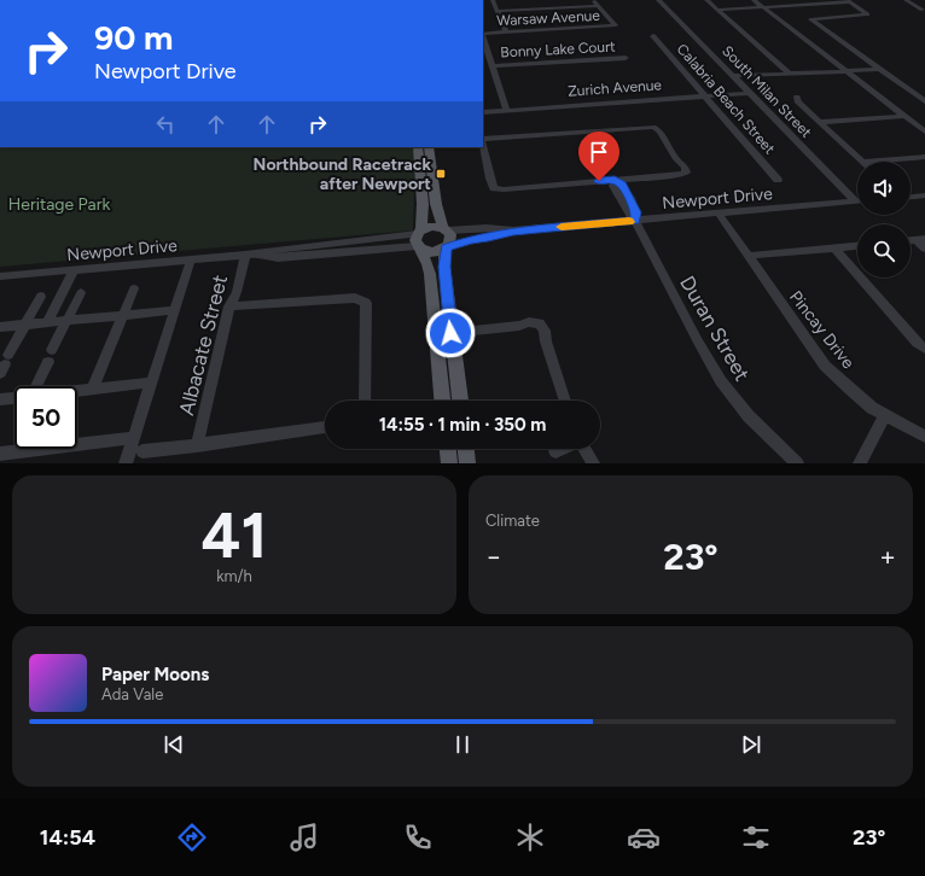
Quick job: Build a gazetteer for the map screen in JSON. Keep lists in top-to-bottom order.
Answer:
{
  "streets": {
    "street": [
      "Warsaw Avenue",
      "Bonny Lake Court",
      "Zurich Avenue",
      "South Milan Street",
      "Calabria Beach Street",
      "Newport Drive",
      "Duran Street",
      "Pincay Drive",
      "Albacate Street"
    ]
  },
  "crossings": [
    ["Zurich Avenue", "South Milan Street"],
    ["Zurich Avenue", "Calabria Beach Street"],
    ["Newport Drive", "Duran Street"],
    ["Newport Drive", "Pincay Drive"],
    ["Newport Drive", "Albacate Street"]
  ],
  "parks": ["Heritage Park"],
  "places": {
    "transit": ["Northbound Racetrack after Newport"]
  },
  "page": {
    "turn": ["90 m", "Newport Drive"],
    "limit": "50",
    "trip": "14:55 · 1 min · 350 m",
    "tile": [
      ["41", "km/h"],
      "Climate"
    ],
    "heat": ["−", "23°", "+"],
    "song": ["Paper Moons", "Ada Vale"],
    "tabs": ["14:54", "23°"]
  }
}
